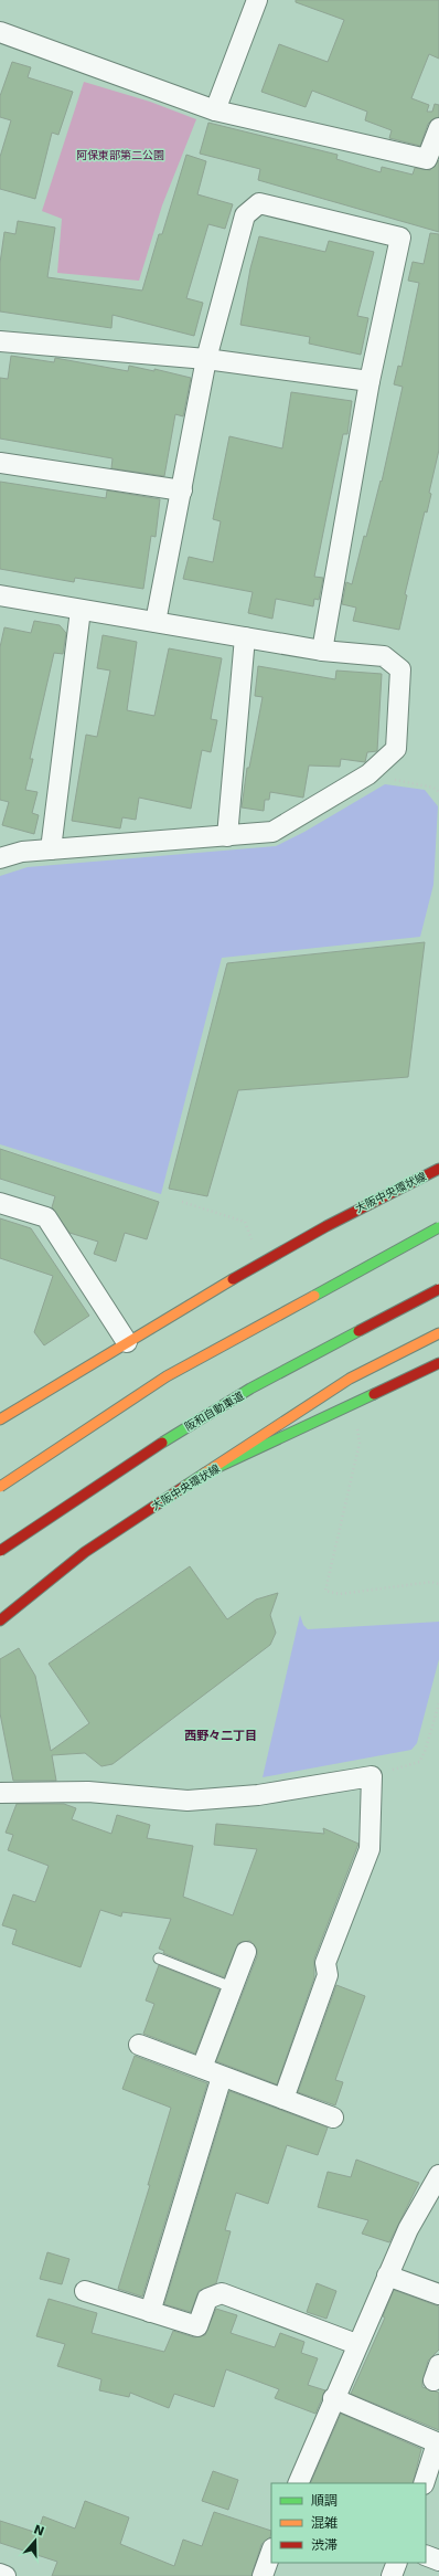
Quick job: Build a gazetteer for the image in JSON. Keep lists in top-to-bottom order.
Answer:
{
  "streets": {
    "main road": ["大阪中央環状線", "阪和自動車道"]
  },
  "districts": ["西野々二丁目"],
  "parks": ["阿保東部第二公園"],
  "legend": ["順調", "混雑", "渋滞"],
  "north": "top"
}
